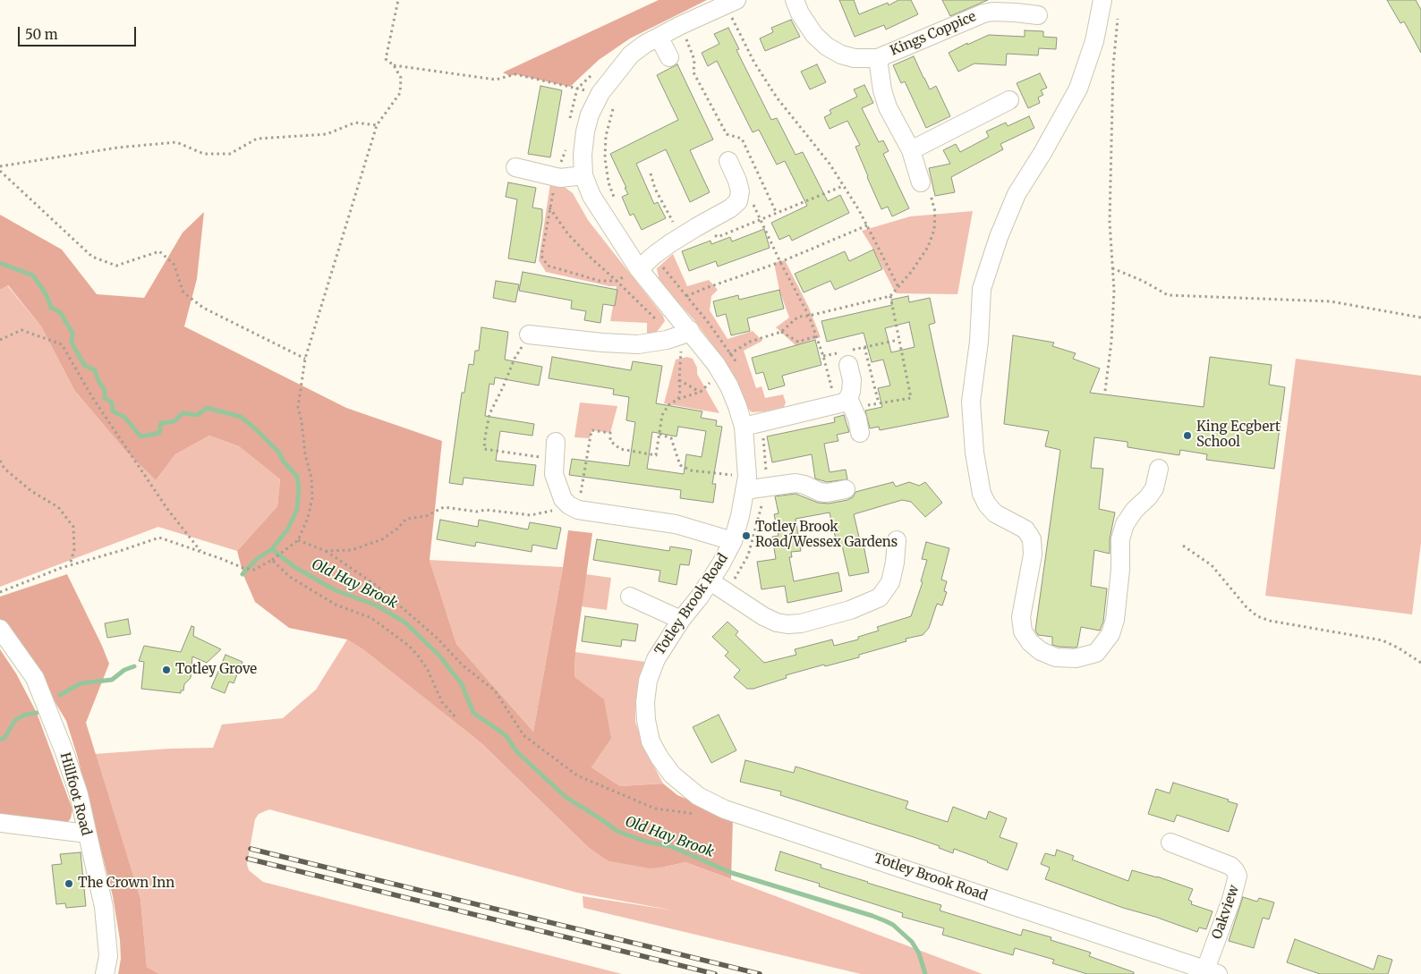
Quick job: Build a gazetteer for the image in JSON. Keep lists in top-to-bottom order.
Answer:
{
  "streets": {
    "street": [
      "Kings Coppice",
      "Totley Brook Road",
      "Hillfoot Road",
      "Oakview"
    ]
  },
  "crossings": [
    ["Totley Brook Road", "Oakview"]
  ],
  "water": ["Old Hay Brook"],
  "places": [
    "King Ecgbert School",
    "Totley Brook Road/Wessex Gardens",
    "Totley Grove",
    "The Crown Inn"
  ],
  "scale_bar": "50 m"
}
